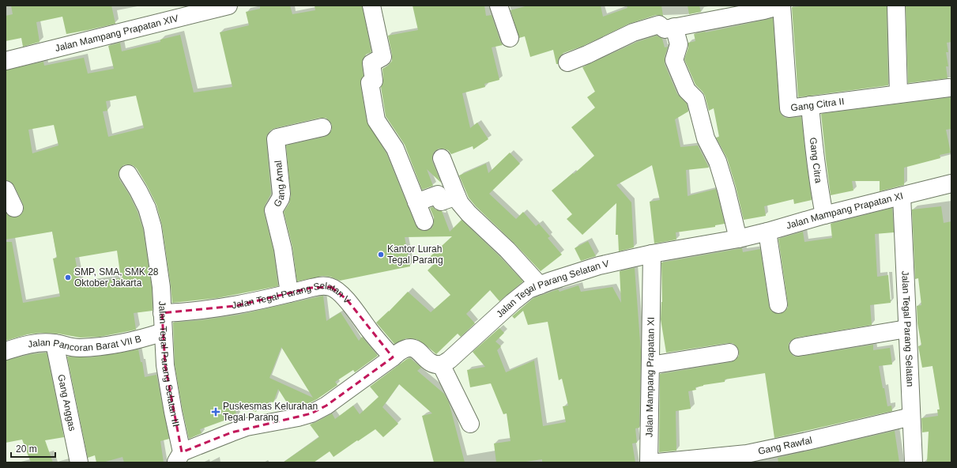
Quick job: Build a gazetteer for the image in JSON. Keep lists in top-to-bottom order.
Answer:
{
  "streets": {
    "street": [
      "Jalan Mampang Prapatan XIV",
      "Gang Citra II",
      "Gang Citra",
      "Gang Amal",
      "Jalan Mampang Prapatan XI",
      "Jalan Tegal Parang Selatan V",
      "Jalan Tegal Parang Selatan",
      "Jalan Pancoran Barat VII B",
      "Jalan Tegal Parang Selatan III",
      "Gang Anggas",
      "Gang Rawfal"
    ]
  },
  "crossings": [
    ["Gang Citra II", "Gang Citra"],
    ["Gang Citra", "Jalan Mampang Prapatan XI"],
    ["Gang Amal", "Jalan Tegal Parang Selatan V"],
    ["Jalan Mampang Prapatan XI", "Jalan Tegal Parang Selatan V"],
    ["Jalan Mampang Prapatan XI", "Jalan Tegal Parang Selatan"],
    ["Jalan Tegal Parang Selatan V", "Jalan Tegal Parang Selatan III"],
    ["Jalan Tegal Parang Selatan", "Gang Rawfal"],
    ["Jalan Pancoran Barat VII B", "Jalan Tegal Parang Selatan III"],
    ["Jalan Pancoran Barat VII B", "Gang Anggas"]
  ],
  "places": {
    "other": ["Kantor Lurah Tegal Parang", "SMP, SMA, SMK 28 Oktober Jakarta"],
    "health": ["Puskesmas Kelurahan Tegal Parang"]
  },
  "scale_bar": "20 m"
}
